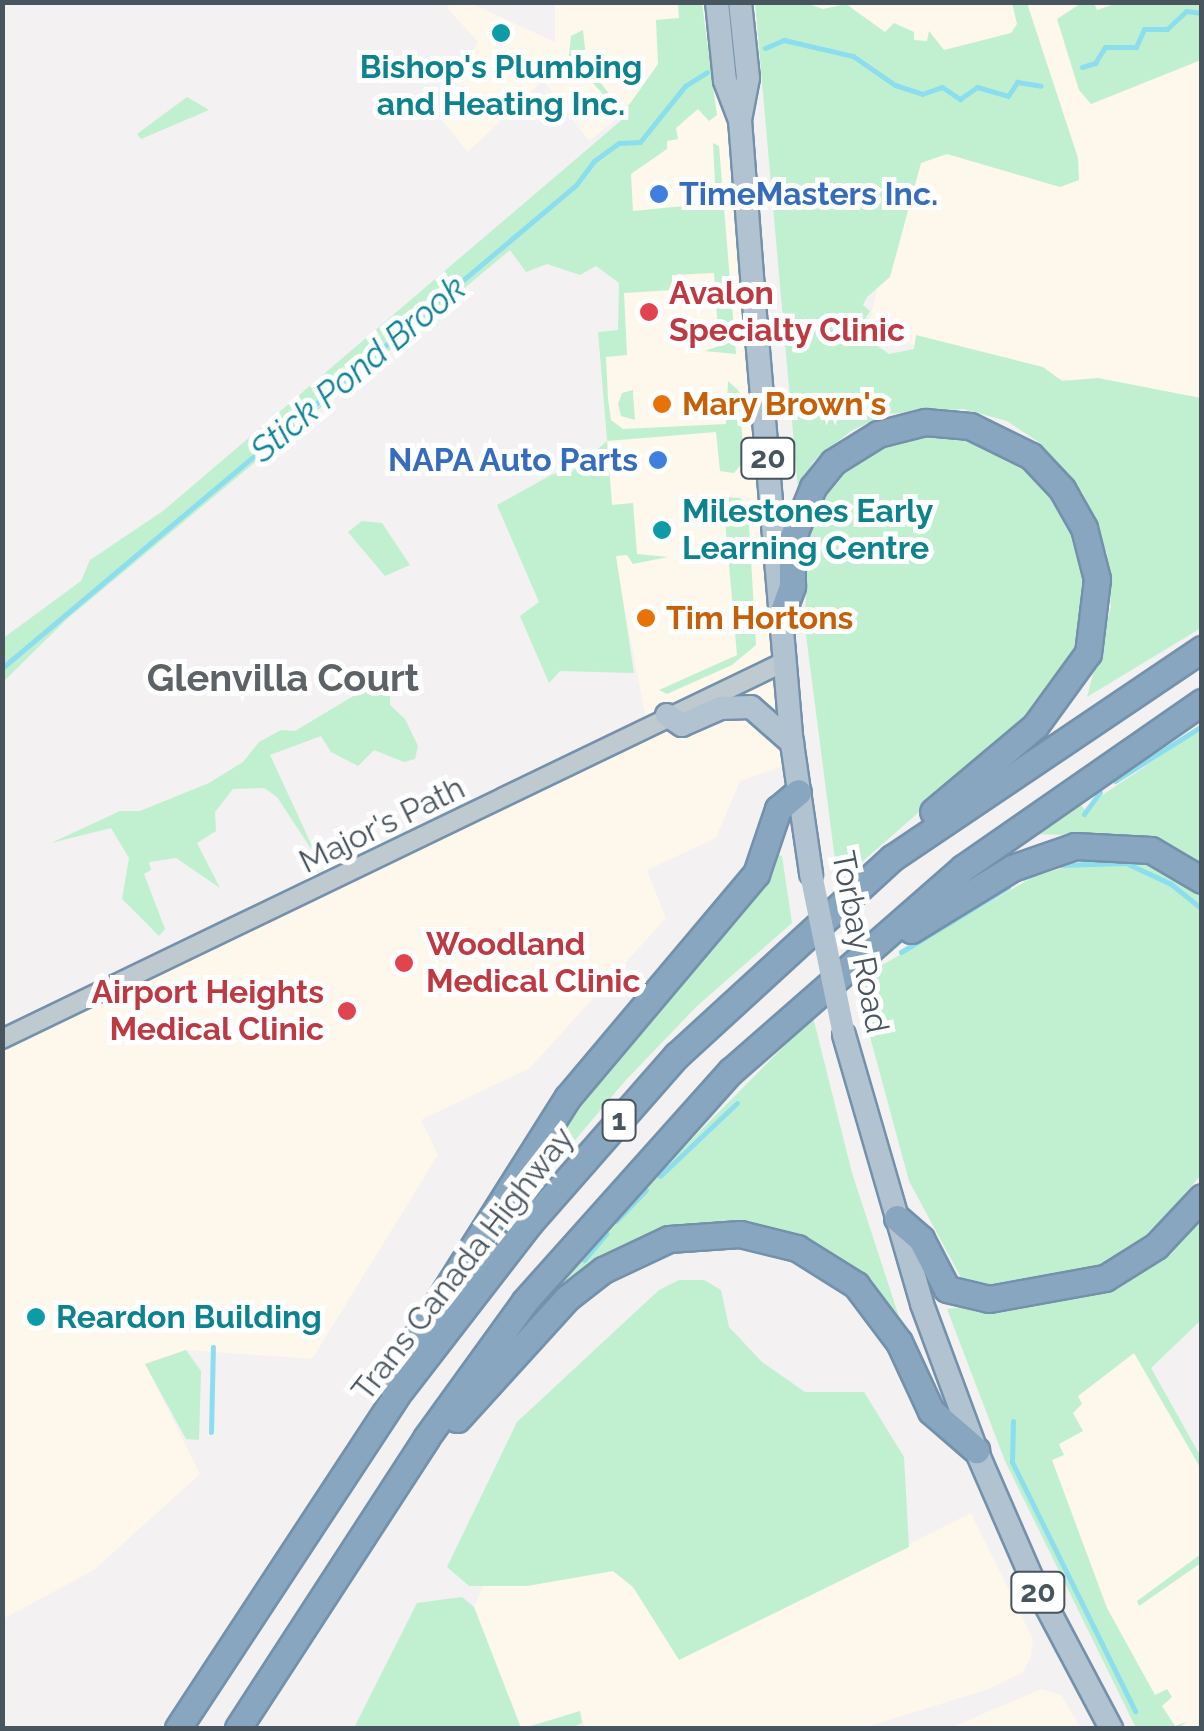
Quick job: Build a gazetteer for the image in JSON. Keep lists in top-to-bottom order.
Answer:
{
  "streets": {
    "highway": ["1", "Trans Canada Highway"],
    "main road": ["20", "Torbay Road"],
    "street": ["Major's Path"]
  },
  "crossings": [
    ["Major's Path", "Torbay Road"]
  ],
  "districts": ["Glenvilla Court"],
  "water": ["Stick Pond Brook"],
  "places": [
    "Bishop's Plumbing and Heating Inc.",
    "TimeMasters Inc.",
    "Avalon Specialty Clinic",
    "Mary Brown's",
    "NAPA Auto Parts",
    "Milestones Early Learning Centre",
    "Tim Hortons",
    "Woodland Medical Clinic",
    "Airport Heights Medical Clinic",
    "Reardon Building"
  ]
}
